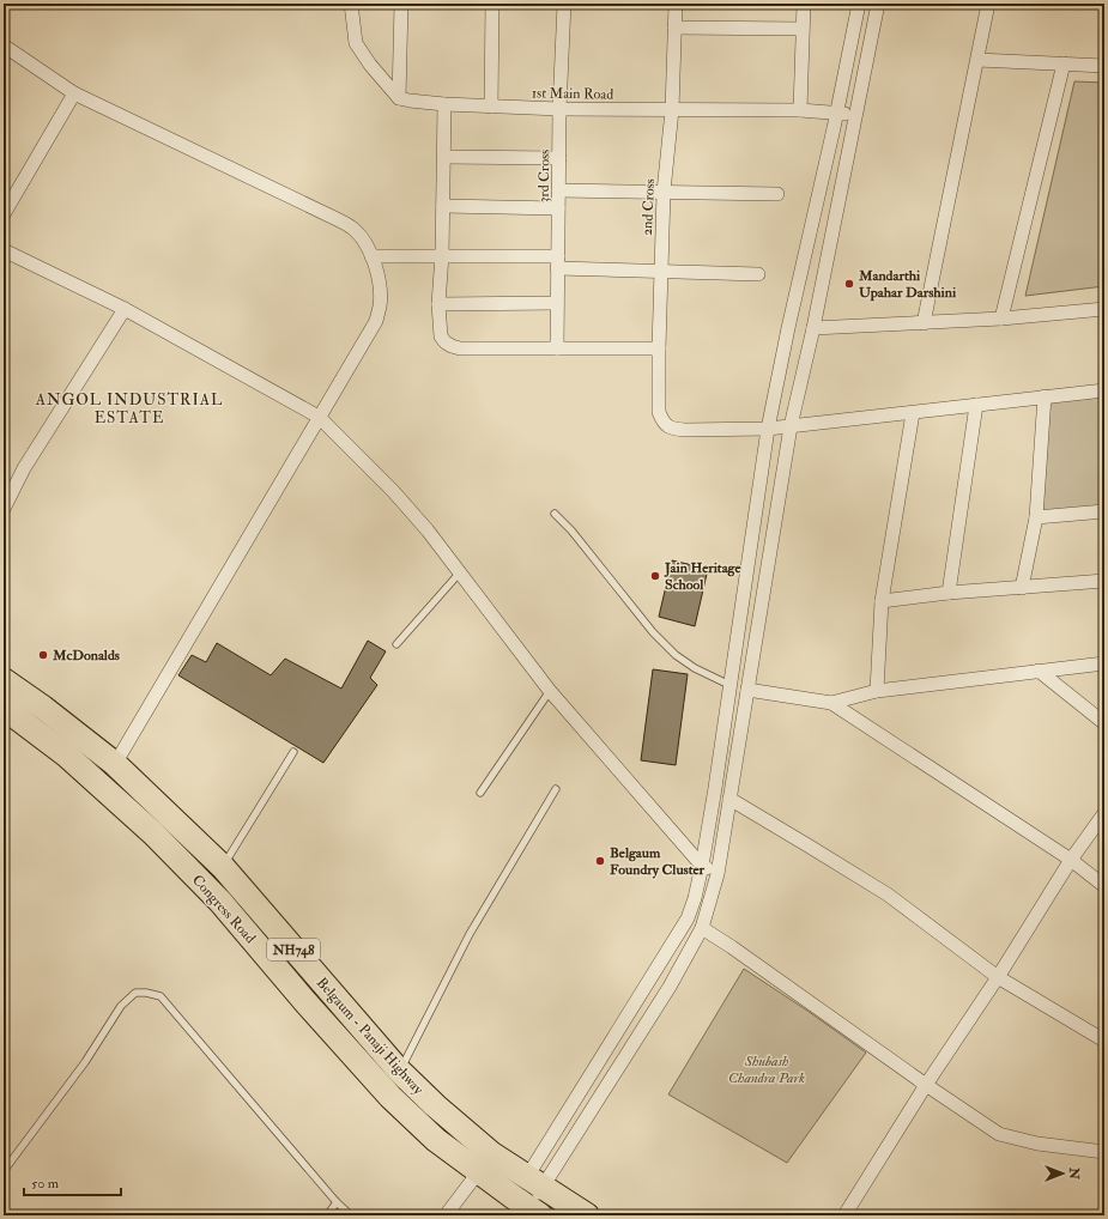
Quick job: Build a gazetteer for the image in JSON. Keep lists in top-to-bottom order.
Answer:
{
  "streets": {
    "highway": ["Congress Road", "NH748", "Belgaum - Panaji Highway"],
    "street": ["1st Main Road", "3rd Cross", "2nd Cross"]
  },
  "crossings": [
    ["1st Main Road", "3rd Cross"],
    ["1st Main Road", "2nd Cross"]
  ],
  "districts": ["ANGOL INDUSTRIAL ESTATE"],
  "parks": ["Shubash Chandra Park"],
  "places": [
    "Mandarthi Upahar Darshini",
    "Jain Heritage School",
    "McDonalds",
    "Belgaum Foundry Cluster"
  ],
  "scale_bar": "50 m",
  "north": "right"
}
